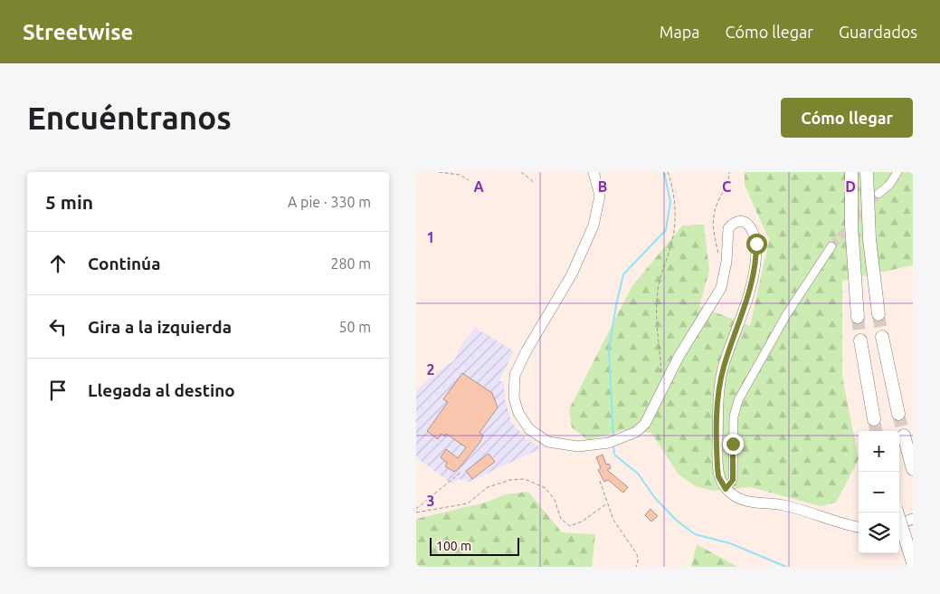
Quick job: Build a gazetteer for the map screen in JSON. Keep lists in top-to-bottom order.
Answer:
{
  "scale_bar": "100 m",
  "page": {
    "header": "Streetwise",
    "nav": ["Mapa", "Cómo llegar", "Guardados"],
    "buttons": "Cómo llegar",
    "title": "Encuéntranos",
    "heading": ["5 min", "A pie · 330 m"],
    "list": [
      ["Continúa", "280 m"],
      ["Gira a la izquierda", "50 m"],
      "Llegada al destino"
    ],
    "map_buttons": ["+", "−"],
    "scale": "100 m"
  },
  "grid": {
    "columns": [
      "A",
      "B",
      "C",
      "D"
    ],
    "rows": ["1", "2", "3"]
  }
}
